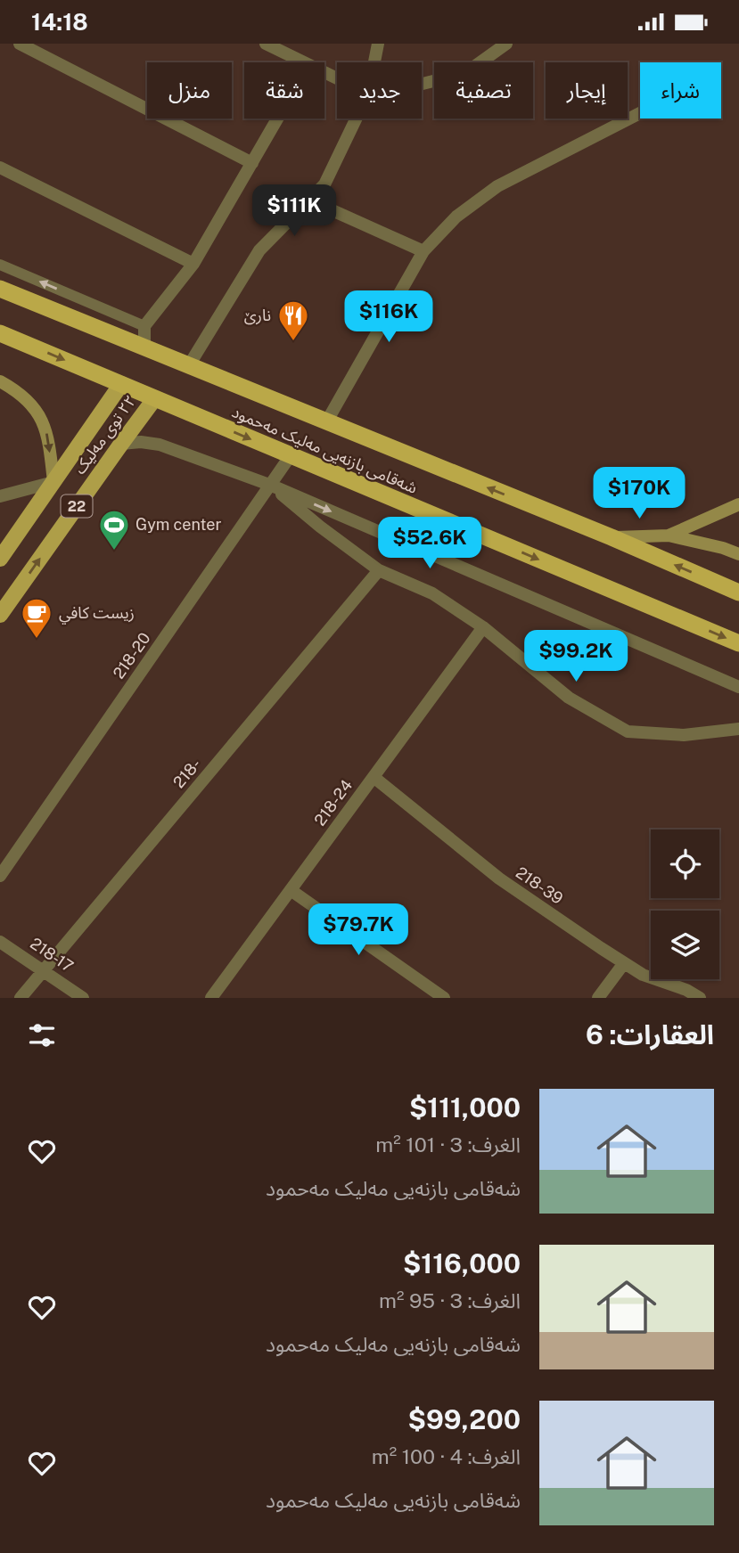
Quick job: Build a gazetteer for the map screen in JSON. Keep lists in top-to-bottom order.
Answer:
{
  "streets": {
    "highway": ["شەقامی بازنەیی مەلیک مەحمود"],
    "main road": ["٢٢ توی مەلیک", "22"],
    "street": [
      "218-20",
      "218-",
      "218-24",
      "218-39",
      "218-17"
    ]
  },
  "crossings": [
    ["٢٢ توی مەلیک", "شەقامی بازنەیی مەلیک مەحمود"],
    ["شەقامی بازنەیی مەلیک مەحمود", "218-20"],
    ["218-", "218-17"],
    ["218-24", "218-39"]
  ],
  "places": {
    "restaurant": ["نارێ"],
    "sports": ["Gym center"],
    "cafe": ["زيست كافي"]
  },
  "page": {
    "status": "14:18",
    "chip": [
      "شراء",
      "إيجار",
      "تصفية",
      "جديد",
      "شقة",
      "منزل"
    ],
    "price": [
      "$111K",
      "$116K",
      "$170K",
      "$52.6K",
      "$99.2K",
      "$79.7K"
    ],
    "heading": "العقارات: 6",
    "list": [
      {
        "name": "$111,000",
        "note": "الغرف: 3 · 101 m² · شەقامی بازنەیی مەلیک مەحمود"
      },
      {
        "name": "$116,000",
        "note": "الغرف: 3 · 95 m² · شەقامی بازنەیی مەلیک مەحمود"
      },
      {
        "name": "$99,200",
        "note": "الغرف: 4 · 100 m² · شەقامی بازنەیی مەلیک مەحمود"
      }
    ]
  }
}
